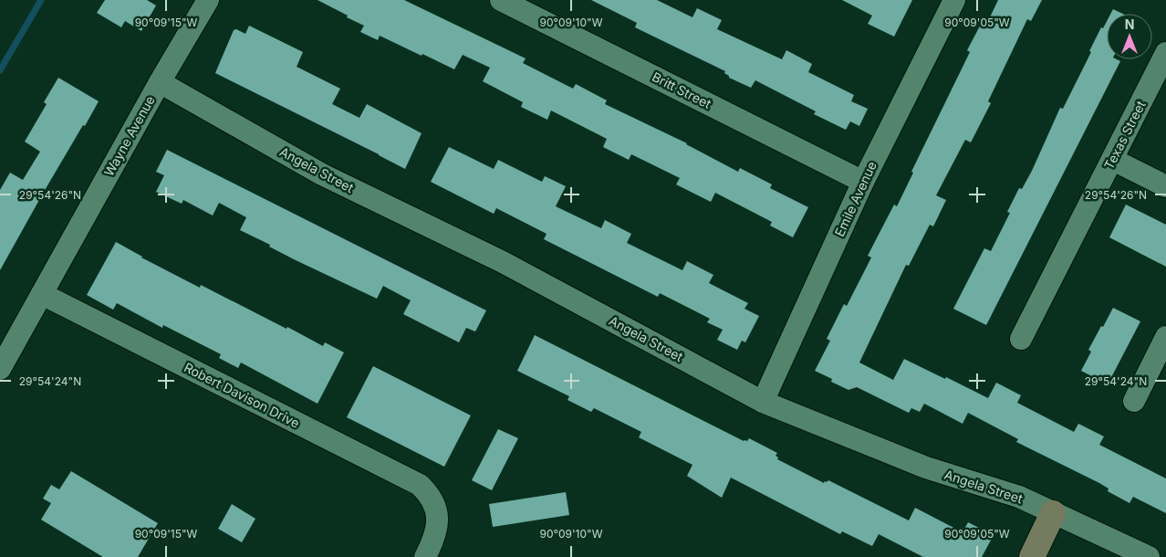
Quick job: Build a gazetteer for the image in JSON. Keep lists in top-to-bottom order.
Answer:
{
  "streets": {
    "street": [
      "Britt Street",
      "Texas Street",
      "Wayne Avenue",
      "Angela Street",
      "Emile Avenue",
      "Robert Davison Drive"
    ]
  },
  "crossings": [
    ["Britt Street", "Emile Avenue"],
    ["Wayne Avenue", "Angela Street"],
    ["Wayne Avenue", "Robert Davison Drive"],
    ["Angela Street", "Emile Avenue"]
  ],
  "north": "top",
  "coordinates": [
    "90°09'15\"W",
    "90°09'10\"W",
    "90°09'05\"W",
    "29°54'26\"N",
    "29°54'24\"N"
  ]
}
